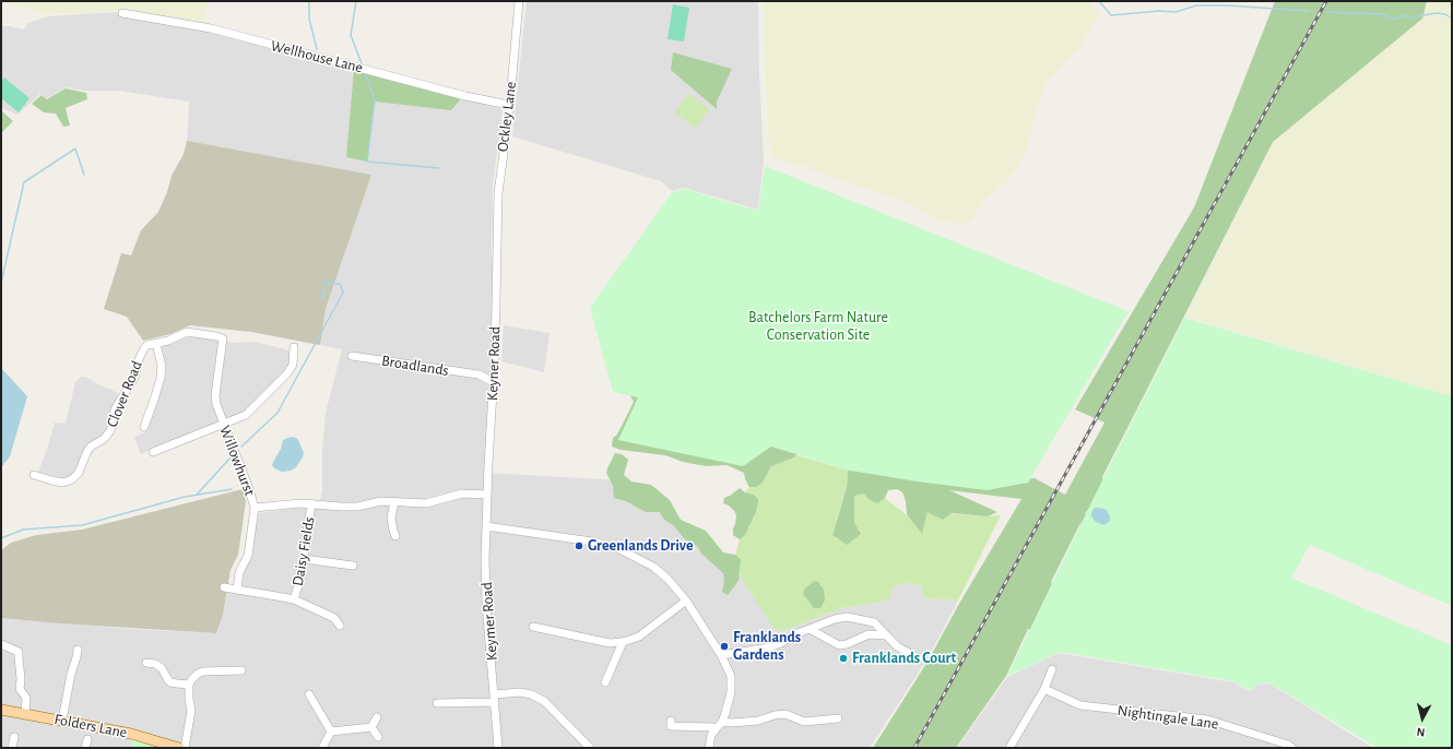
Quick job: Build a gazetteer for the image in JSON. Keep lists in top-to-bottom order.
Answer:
{
  "streets": {
    "main road": ["Folders Lane"],
    "street": [
      "Wellhouse Lane",
      "Ockley Lane",
      "Keyner Road",
      "Broadlands",
      "Clover Road",
      "Willowhurst",
      "Daisy Fields",
      "Keymer Road",
      "Nightingale Lane"
    ]
  },
  "crossings": [
    ["Wellhouse Lane", "Ockley Lane"],
    ["Ockley Lane", "Keyner Road"],
    ["Keyner Road", "Broadlands"],
    ["Keyner Road", "Willowhurst"],
    ["Keyner Road", "Keymer Road"],
    ["Clover Road", "Willowhurst"],
    ["Willowhurst", "Daisy Fields"],
    ["Willowhurst", "Keymer Road"]
  ],
  "parks": ["Batchelors Farm Nature Conservation Site"],
  "places": ["Greenlands Drive", "Franklands Gardens", "Franklands Court"],
  "north": "bottom"
}
